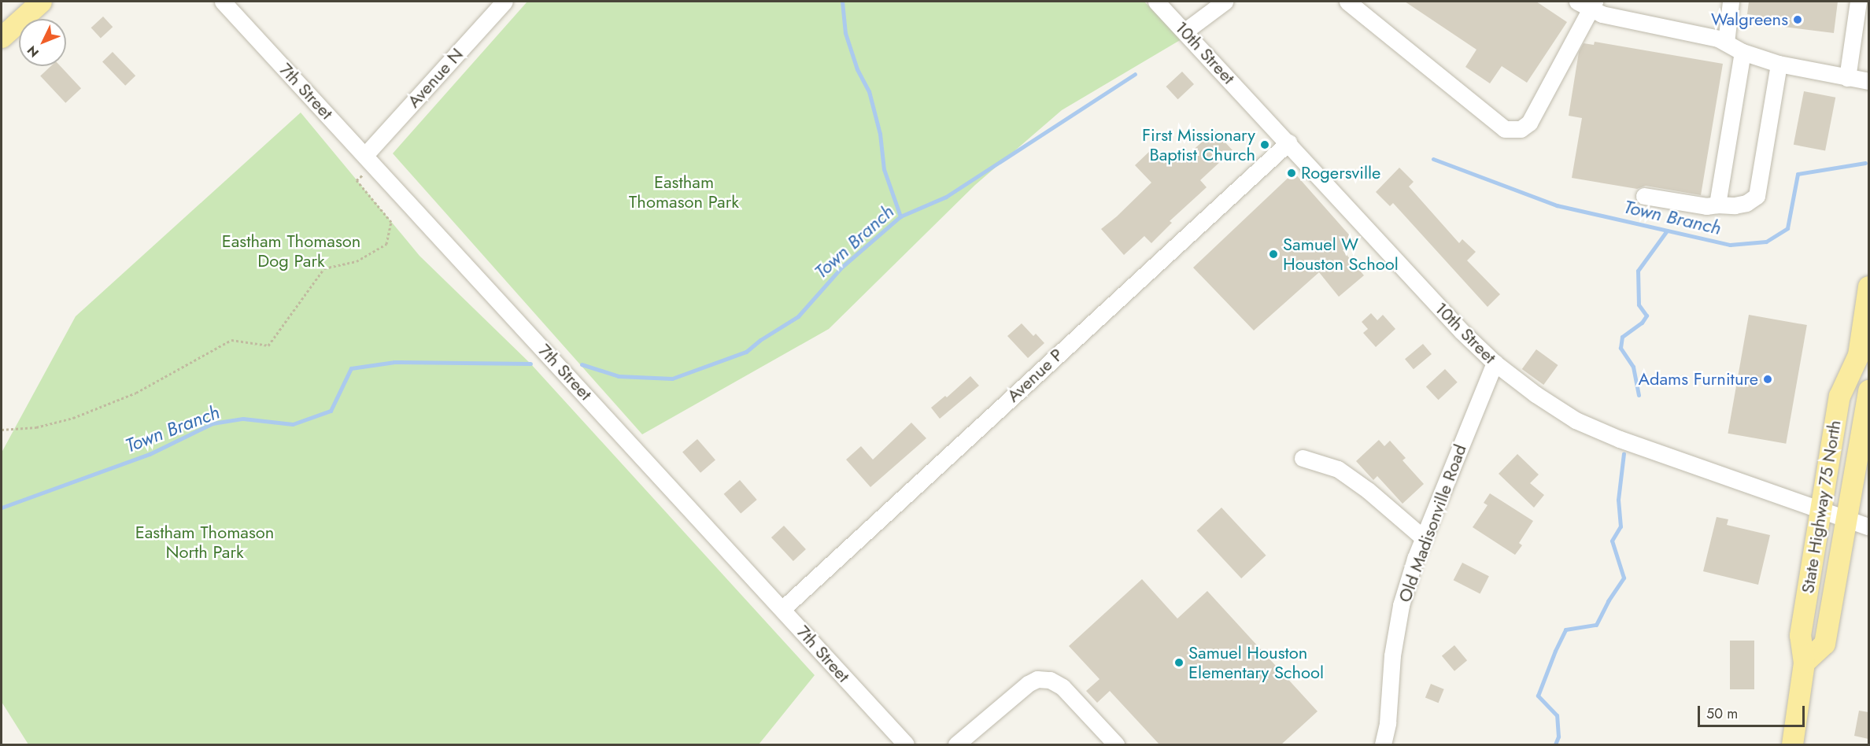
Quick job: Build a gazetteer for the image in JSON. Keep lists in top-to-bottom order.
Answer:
{
  "streets": {
    "main road": ["State Highway 75 North"],
    "street": [
      "10th Street",
      "Avenue N",
      "7th Street",
      "Avenue P",
      "Old Madisonville Road"
    ]
  },
  "crossings": [
    ["10th Street", "Avenue P"],
    ["10th Street", "State Highway 75 North"],
    ["10th Street", "Old Madisonville Road"],
    ["Avenue N", "7th Street"],
    ["7th Street", "Avenue P"]
  ],
  "water": ["Town Branch"],
  "parks": ["Eastham Thomason Park", "Eastham Thomason Dog Park", "Eastham Thomason North Park"],
  "places": [
    "Walgreens",
    "First Missionary Baptist Church",
    "Rogersville",
    "Samuel W Houston School",
    "Adams Furniture",
    "Samuel Houston Elementary School"
  ],
  "scale_bar": "50 m",
  "north": "bottom left"
}
